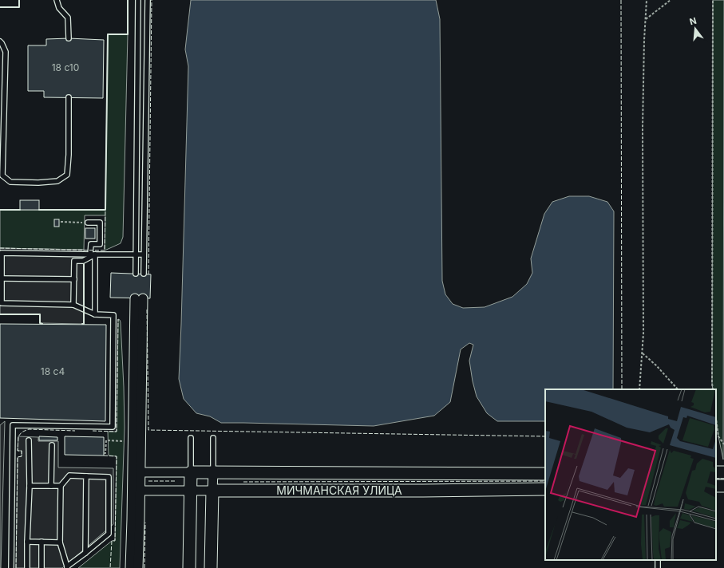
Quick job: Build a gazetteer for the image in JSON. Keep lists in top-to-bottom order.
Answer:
{
  "streets": {
    "main road": ["МИЧМАНСКАЯ УЛИЦА"]
  },
  "house_numbers": ["18 с10", "18 с4"],
  "north": "top"
}
